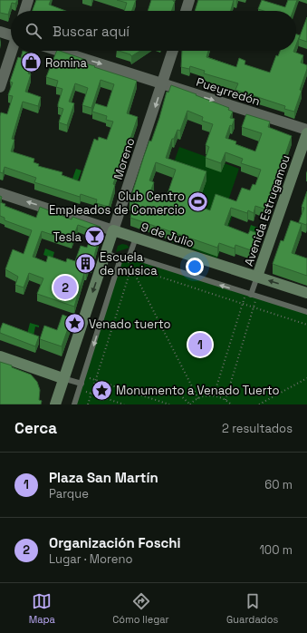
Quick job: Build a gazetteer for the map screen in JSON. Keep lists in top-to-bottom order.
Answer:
{
  "streets": {
    "main road": ["Moreno", "Avenida Estrugamou", "9 de Julio"],
    "street": ["Pueyrredón"]
  },
  "crossings": [
    ["Pueyrredón", "Moreno"],
    ["Moreno", "9 de Julio"],
    ["Avenida Estrugamou", "9 de Julio"]
  ],
  "one_way": ["Pueyrredón", "Moreno", "9 de Julio"],
  "places": {
    "shop": ["Romina"],
    "sports": ["Club Centro Empleados de Comercio"],
    "bar": ["Tesla"],
    "building": ["Escuela de música"],
    "place": ["Venado tuerto", "Monumento a Venado Tuerto"]
  },
  "page": {
    "search": "Buscar aquí",
    "pins": ["2", "1"],
    "heading": ["Cerca", "2 resultados"],
    "list": [
      {
        "mark": "1",
        "name": "Plaza San Martín",
        "note": "Parque",
        "value": "60 m"
      },
      {
        "mark": "2",
        "name": "Organización Foschi",
        "note": "Lugar · Moreno",
        "value": "100 m"
      }
    ],
    "nav": ["Mapa", "Cómo llegar", "Guardados"]
  }
}
